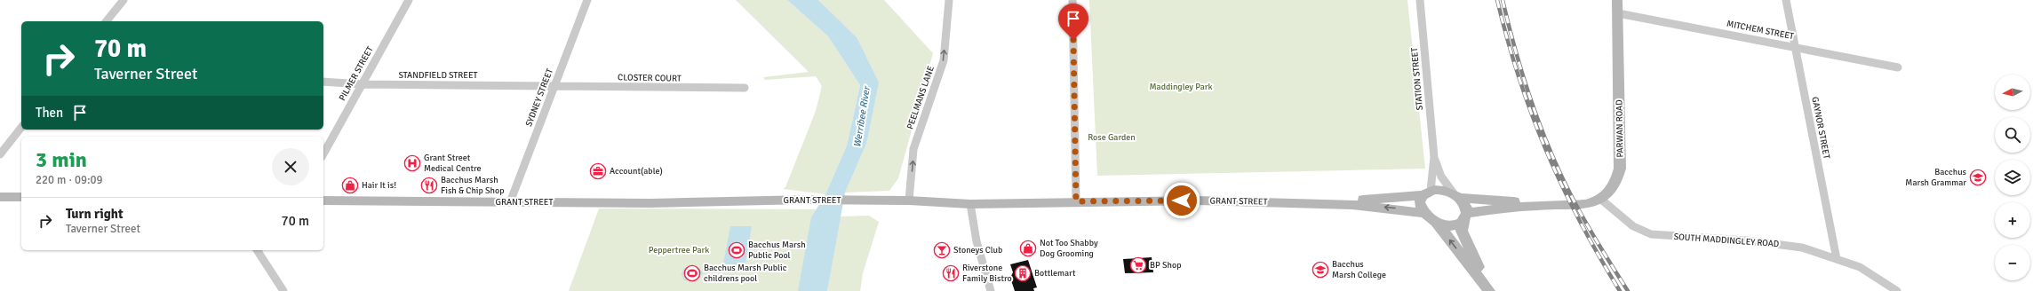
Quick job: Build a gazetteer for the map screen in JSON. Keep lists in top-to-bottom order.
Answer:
{
  "streets": {
    "main road": ["PARWAN ROAD", "GRANT STREET"],
    "street": [
      "MITCHEM STREET",
      "PILMER STREET",
      "STANDFIELD STREET",
      "CLOSTER COURT",
      "STATION STREET",
      "SYDNEY STREET",
      "PEELMANS LANE",
      "GAYNOR STREET",
      "SOUTH MADDINGLEY ROAD"
    ]
  },
  "crossings": [
    ["MITCHEM STREET", "GAYNOR STREET"],
    ["MITCHEM STREET", "PARWAN ROAD"],
    ["PILMER STREET", "STANDFIELD STREET"],
    ["STANDFIELD STREET", "CLOSTER COURT"],
    ["STANDFIELD STREET", "SYDNEY STREET"],
    ["CLOSTER COURT", "SYDNEY STREET"],
    ["STATION STREET", "GRANT STREET"],
    ["SYDNEY STREET", "GRANT STREET"],
    ["PEELMANS LANE", "GRANT STREET"],
    ["GAYNOR STREET", "SOUTH MADDINGLEY ROAD"],
    ["PARWAN ROAD", "SOUTH MADDINGLEY ROAD"]
  ],
  "one_way": ["PEELMANS LANE"],
  "water": ["Werribee River"],
  "parks": ["Maddingley Park", "Rose Garden", "Peppertree Park"],
  "places": {
    "hospital": ["Grant Street Medical Centre"],
    "office": ["Account(able)"],
    "school or university": ["Bacchus Marsh Grammar", "Bacchus Marsh College"],
    "shop": ["Hair It is!", "Not Too Shabby Dog Grooming"],
    "restaurant": ["Bacchus Marsh Fish & Chip Shop", "Riverstone Family Bistro"],
    "sports": ["Bacchus Marsh Public Pool", "Bacchus Marsh Public childrens pool"],
    "bar": ["Stoneys Club"],
    "supermarket": ["BP Shop"],
    "building": ["Bottlemart"]
  },
  "north": "left",
  "page": {
    "turn": ["70 m", "Taverner Street"],
    "map_buttons": ["+", "−"],
    "then": "Then",
    "heading": ["3 min", "220 m · 09:09"],
    "list": [
      {
        "name": "Turn right",
        "note": "Taverner Street",
        "value": "70 m"
      }
    ]
  }
}
